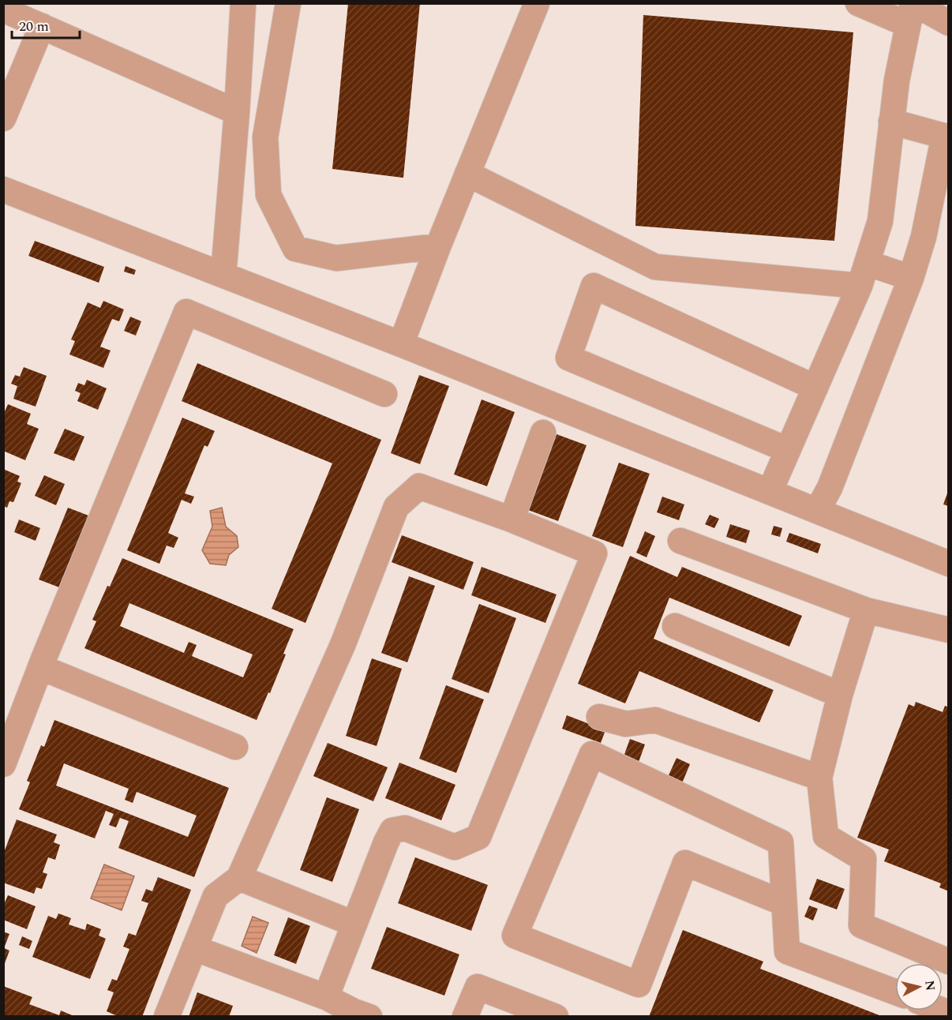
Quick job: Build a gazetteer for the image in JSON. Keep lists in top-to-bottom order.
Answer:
{
  "scale_bar": "20 m",
  "north": "right"
}
